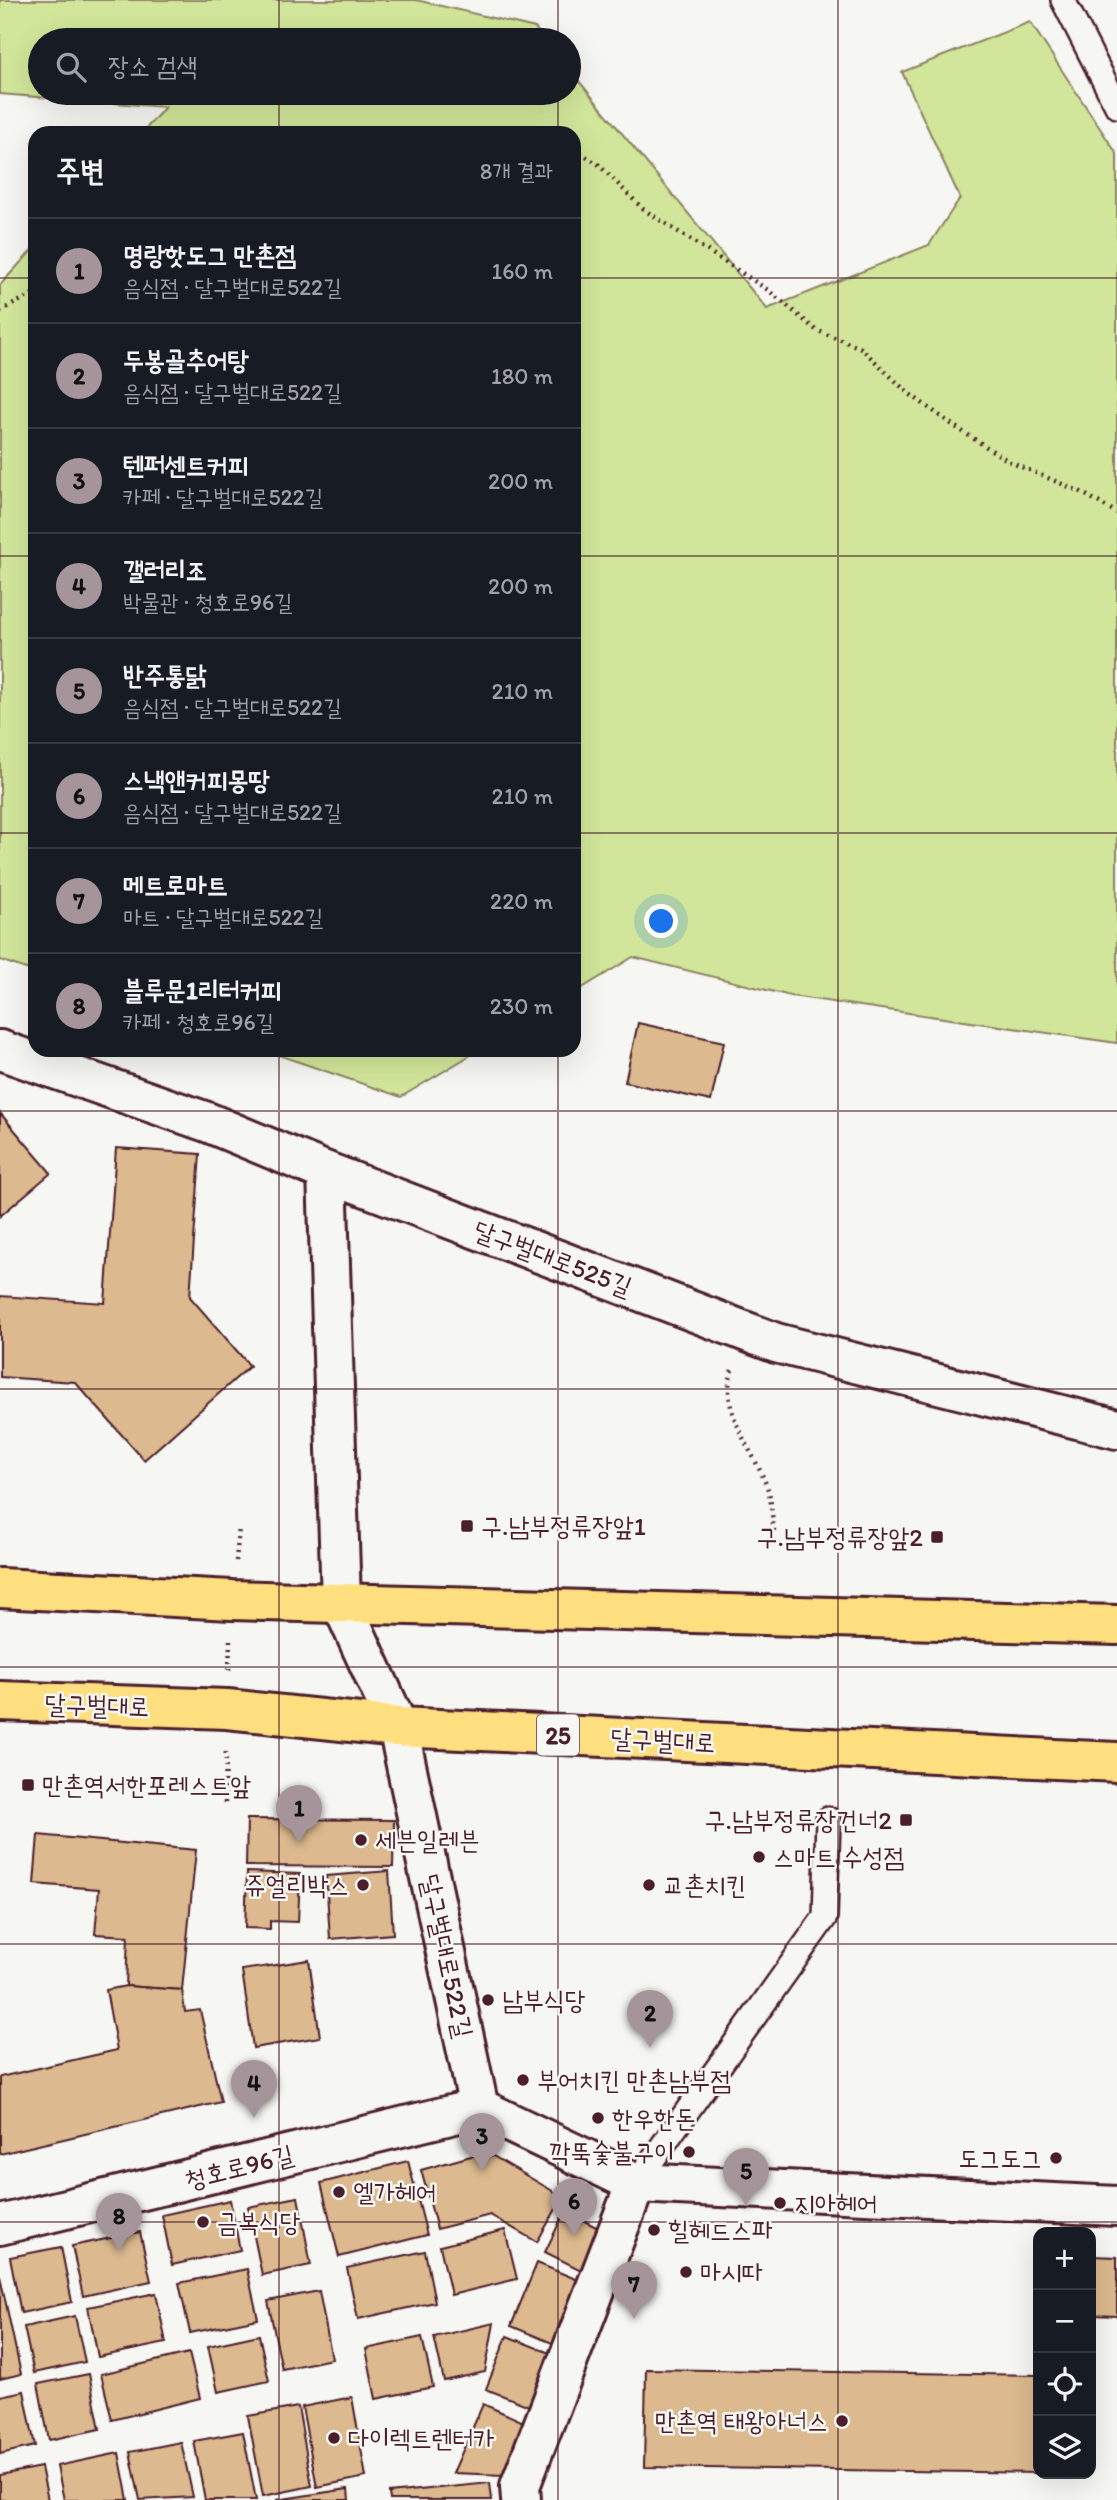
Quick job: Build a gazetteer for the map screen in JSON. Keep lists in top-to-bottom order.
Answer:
{
  "streets": {
    "main road": ["달구벌대로", "25"],
    "street": ["달구벌대로525길", "달구벌대로522길", "청호로96길"]
  },
  "crossings": [
    ["달구벌대로", "달구벌대로522길"],
    ["달구벌대로522길", "청호로96길"]
  ],
  "places": {
    "transit": [
      "구.남부정류장앞1",
      "구.남부정류장앞2",
      "만촌역서한포레스트앞",
      "구.남부정류장건너2"
    ],
    "other": [
      "세븐일레븐",
      "스마트 수성점",
      "쥬얼리박스",
      "교촌치킨",
      "남부식당",
      "부어치킨 만촌남부점",
      "한우한돈",
      "깍뚝숯불구이",
      "도그도그",
      "엘가헤어",
      "지아헤어",
      "금복식당",
      "힐헤드스파",
      "마시따",
      "만촌역 태왕아너스",
      "다이렉트렌터카"
    ]
  },
  "page": {
    "search": "장소 검색",
    "heading": ["주변", "8개 결과"],
    "list": [
      {
        "mark": "1",
        "name": "명랑핫도그 만촌점",
        "note": "음식점 · 달구벌대로522길",
        "value": "160 m"
      },
      {
        "mark": "2",
        "name": "두봉골추어탕",
        "note": "음식점 · 달구벌대로522길",
        "value": "180 m"
      },
      {
        "mark": "3",
        "name": "텐퍼센트커피",
        "note": "카페 · 달구벌대로522길",
        "value": "200 m"
      },
      {
        "mark": "4",
        "name": "갤러리조",
        "note": "박물관 · 청호로96길",
        "value": "200 m"
      },
      {
        "mark": "5",
        "name": "반주통닭",
        "note": "음식점 · 달구벌대로522길",
        "value": "210 m"
      },
      {
        "mark": "6",
        "name": "스낵앤커피몽땅",
        "note": "음식점 · 달구벌대로522길",
        "value": "210 m"
      },
      {
        "mark": "7",
        "name": "메트로마트",
        "note": "마트 · 달구벌대로522길",
        "value": "220 m"
      },
      {
        "mark": "8",
        "name": "블루문1리터커피",
        "note": "카페 · 청호로96길",
        "value": "230 m"
      }
    ],
    "pins": [
      "1",
      "2",
      "4",
      "3",
      "5",
      "6",
      "8",
      "7"
    ],
    "map_buttons": ["+", "−"]
  }
}
